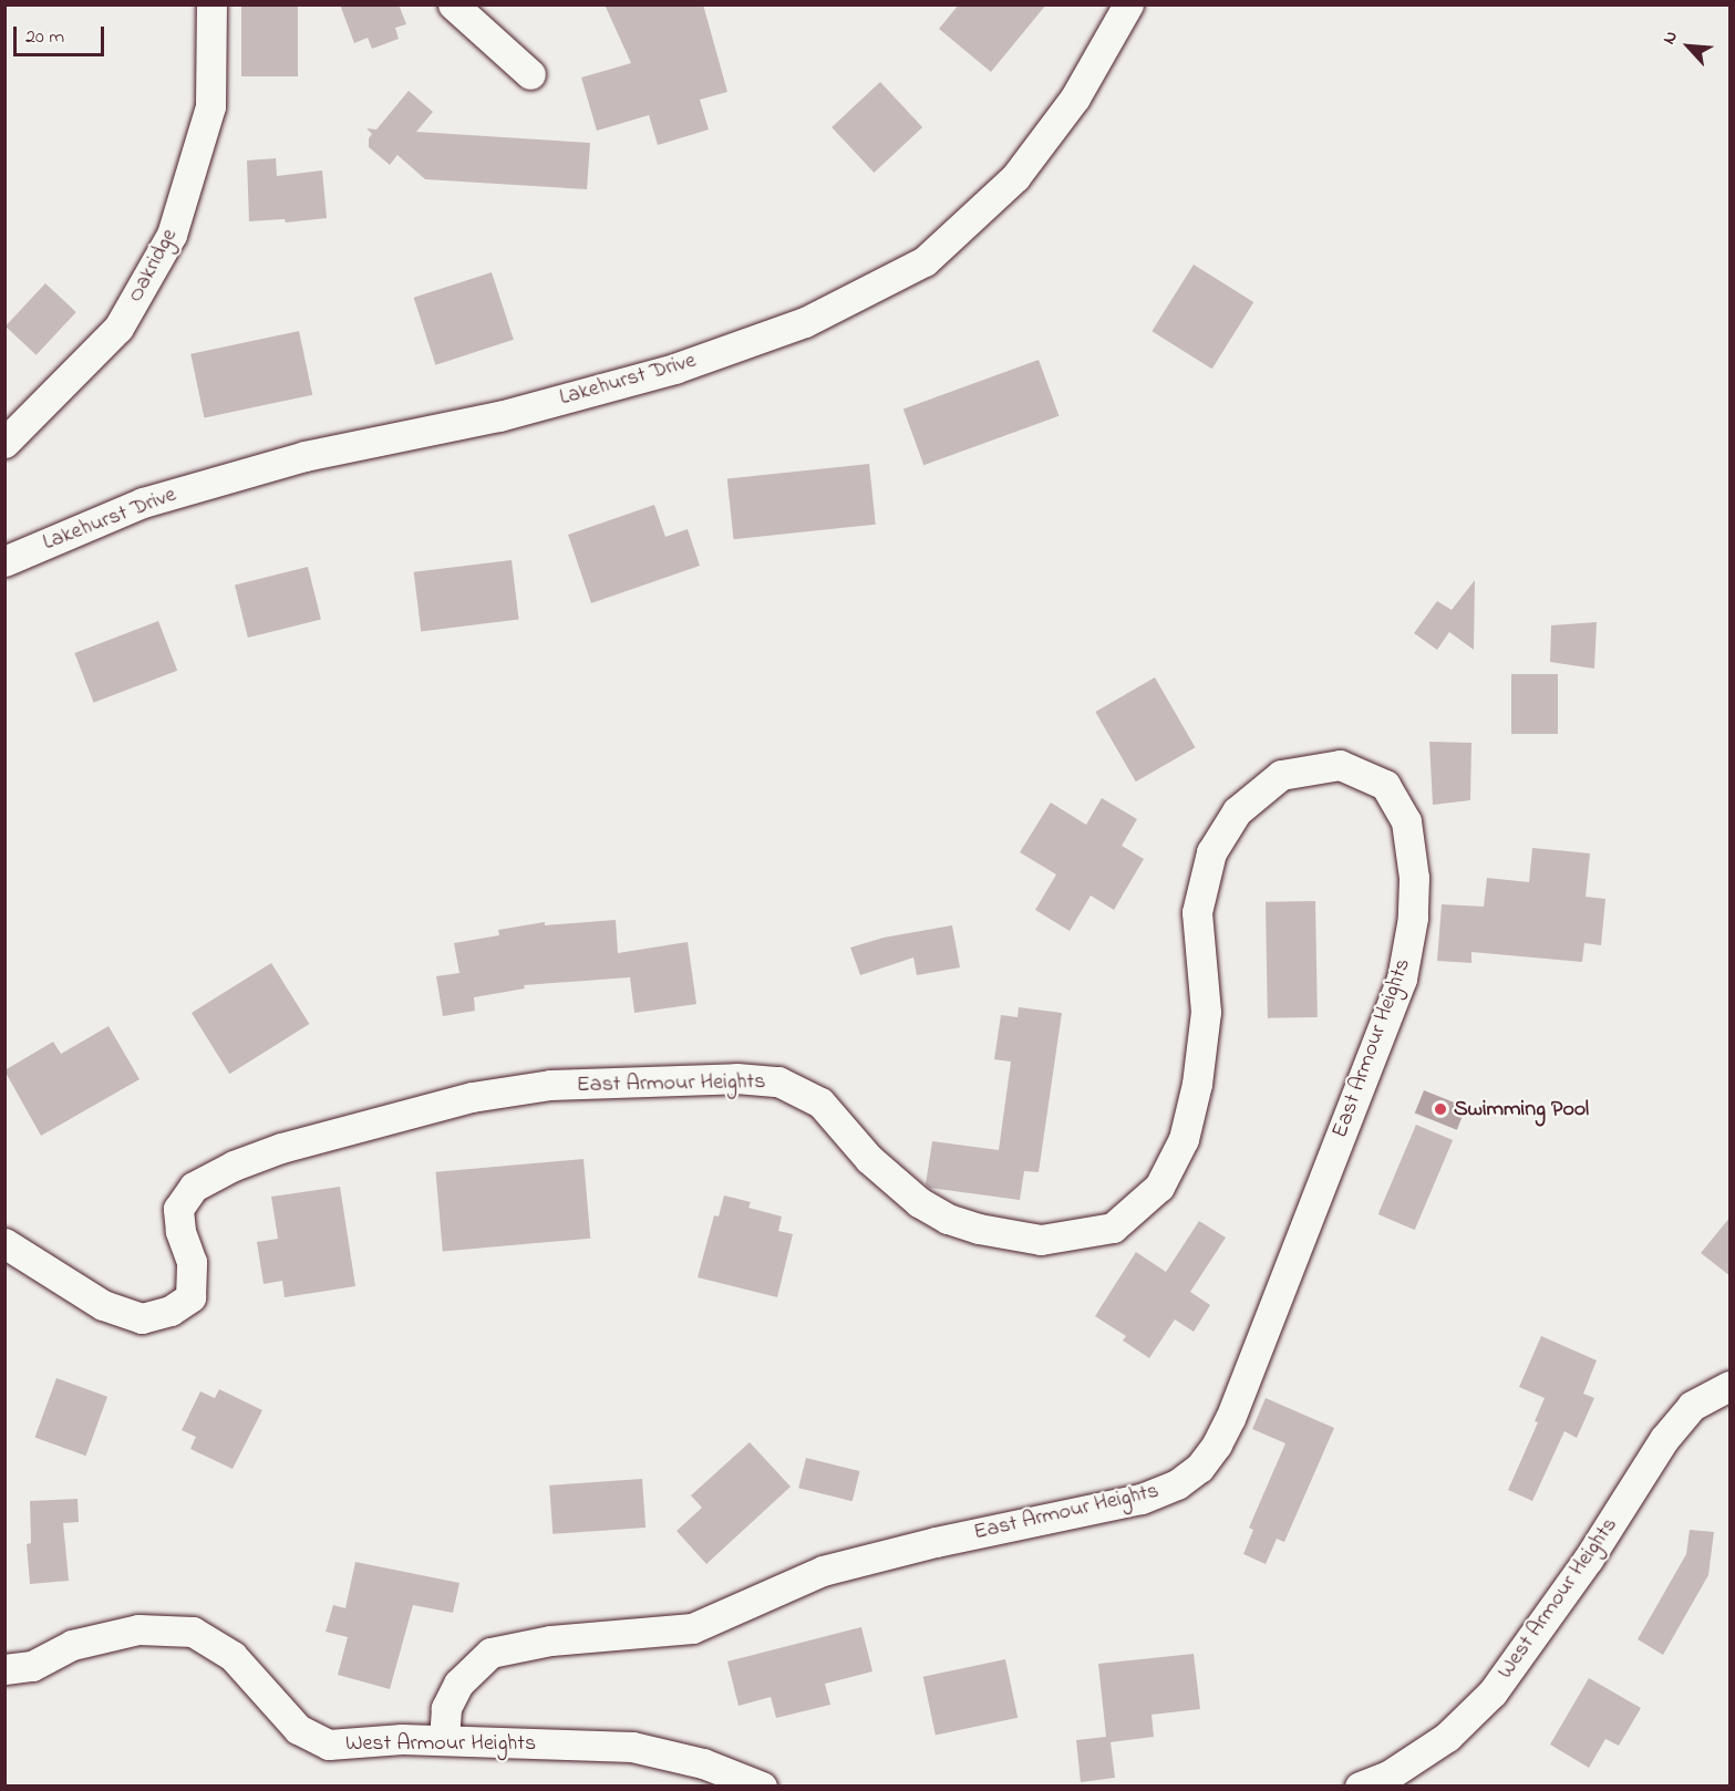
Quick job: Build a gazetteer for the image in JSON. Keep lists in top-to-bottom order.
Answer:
{
  "streets": {
    "street": [
      "Oakridge",
      "Lakehurst Drive",
      "East Armour Heights",
      "West Armour Heights"
    ]
  },
  "crossings": [
    ["East Armour Heights", "West Armour Heights"]
  ],
  "places": ["Swimming Pool"],
  "scale_bar": "20 m",
  "north": "top left"
}
